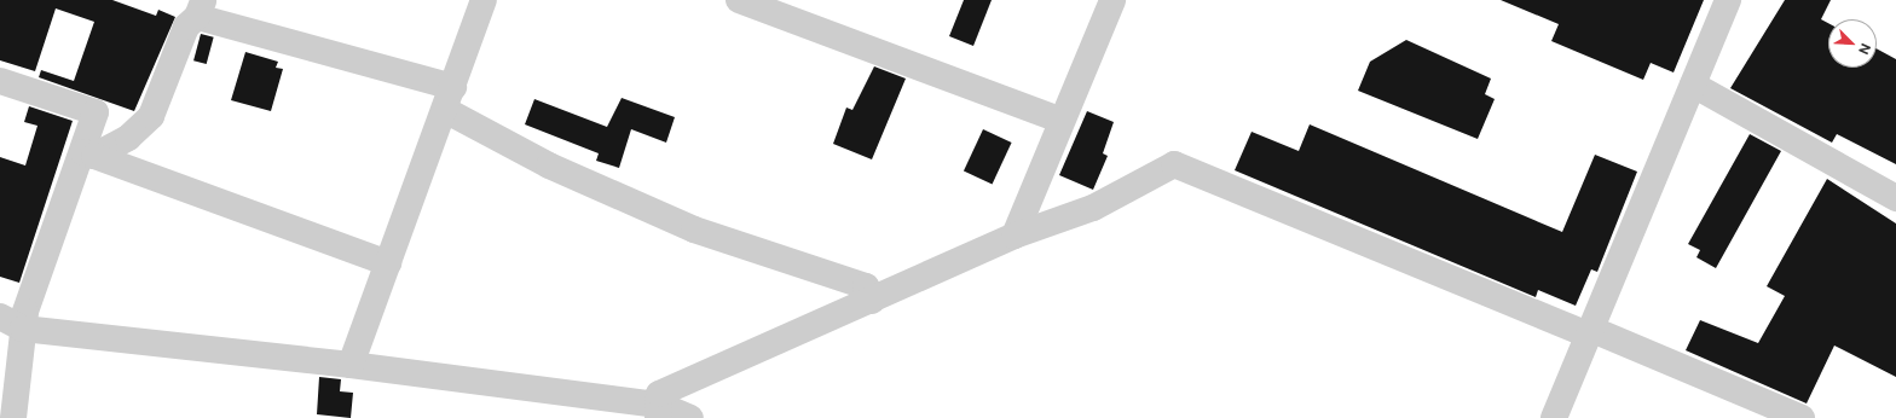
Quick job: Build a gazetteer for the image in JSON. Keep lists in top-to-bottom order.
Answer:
{
  "north": "bottom right"
}
